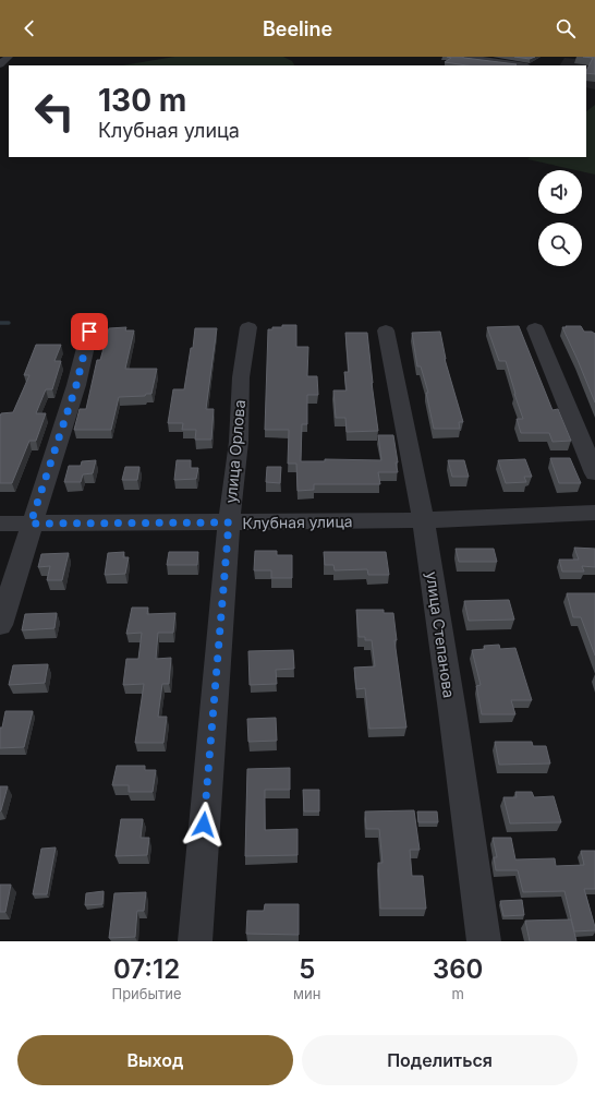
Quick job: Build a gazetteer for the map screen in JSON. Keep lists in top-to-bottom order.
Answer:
{
  "streets": {
    "street": ["улица Орлова", "Клубная улица", "улица Степанова"]
  },
  "crossings": [
    ["улица Орлова", "Клубная улица"],
    ["Клубная улица", "улица Степанова"]
  ],
  "page": {
    "header": "Beeline",
    "turn": ["130 m", "Клубная улица"],
    "eta": [
      "07:12",
      "Прибытие",
      "5",
      "мин",
      "360",
      "m"
    ],
    "buttons": ["Выход", "Поделиться"]
  }
}
